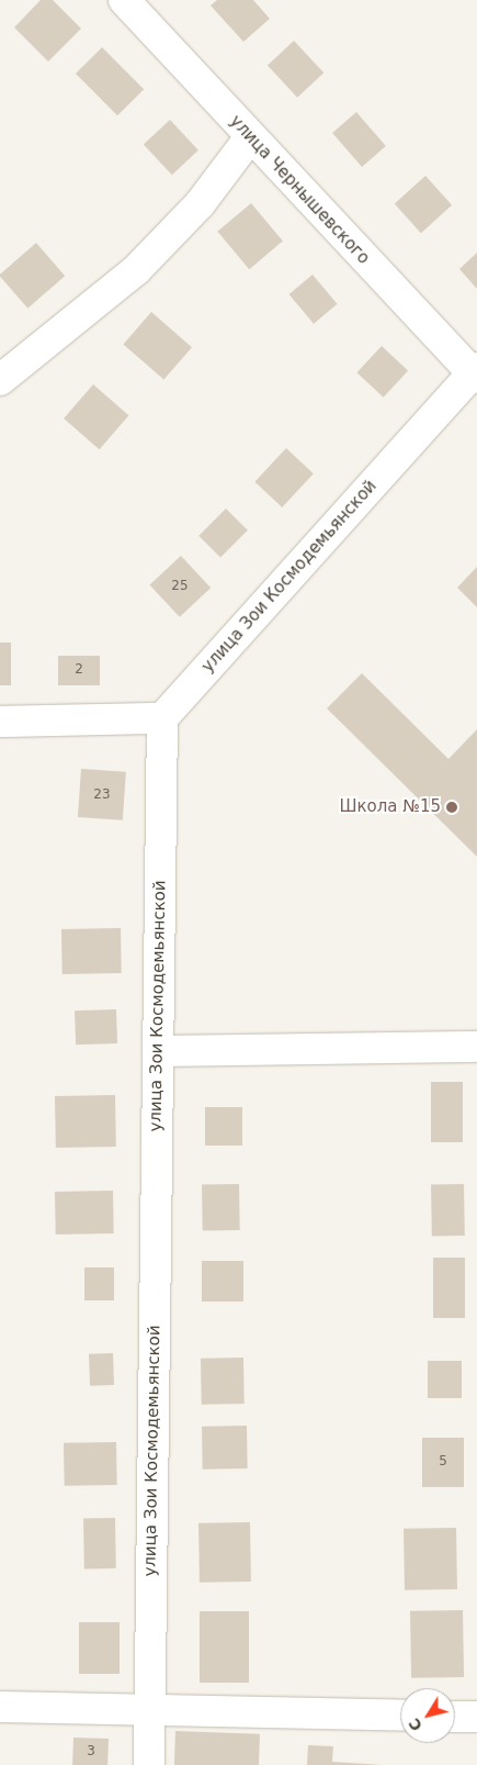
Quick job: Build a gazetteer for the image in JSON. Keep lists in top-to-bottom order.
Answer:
{
  "streets": {
    "street": ["улица Чернышевского", "улица Зои Космодемьянской"]
  },
  "crossings": [
    ["улица Чернышевского", "улица Зои Космодемьянской"]
  ],
  "places": ["Школа №15"],
  "house_numbers": [
    "25",
    "2",
    "23",
    "5",
    "3"
  ],
  "north": "bottom left"
}
